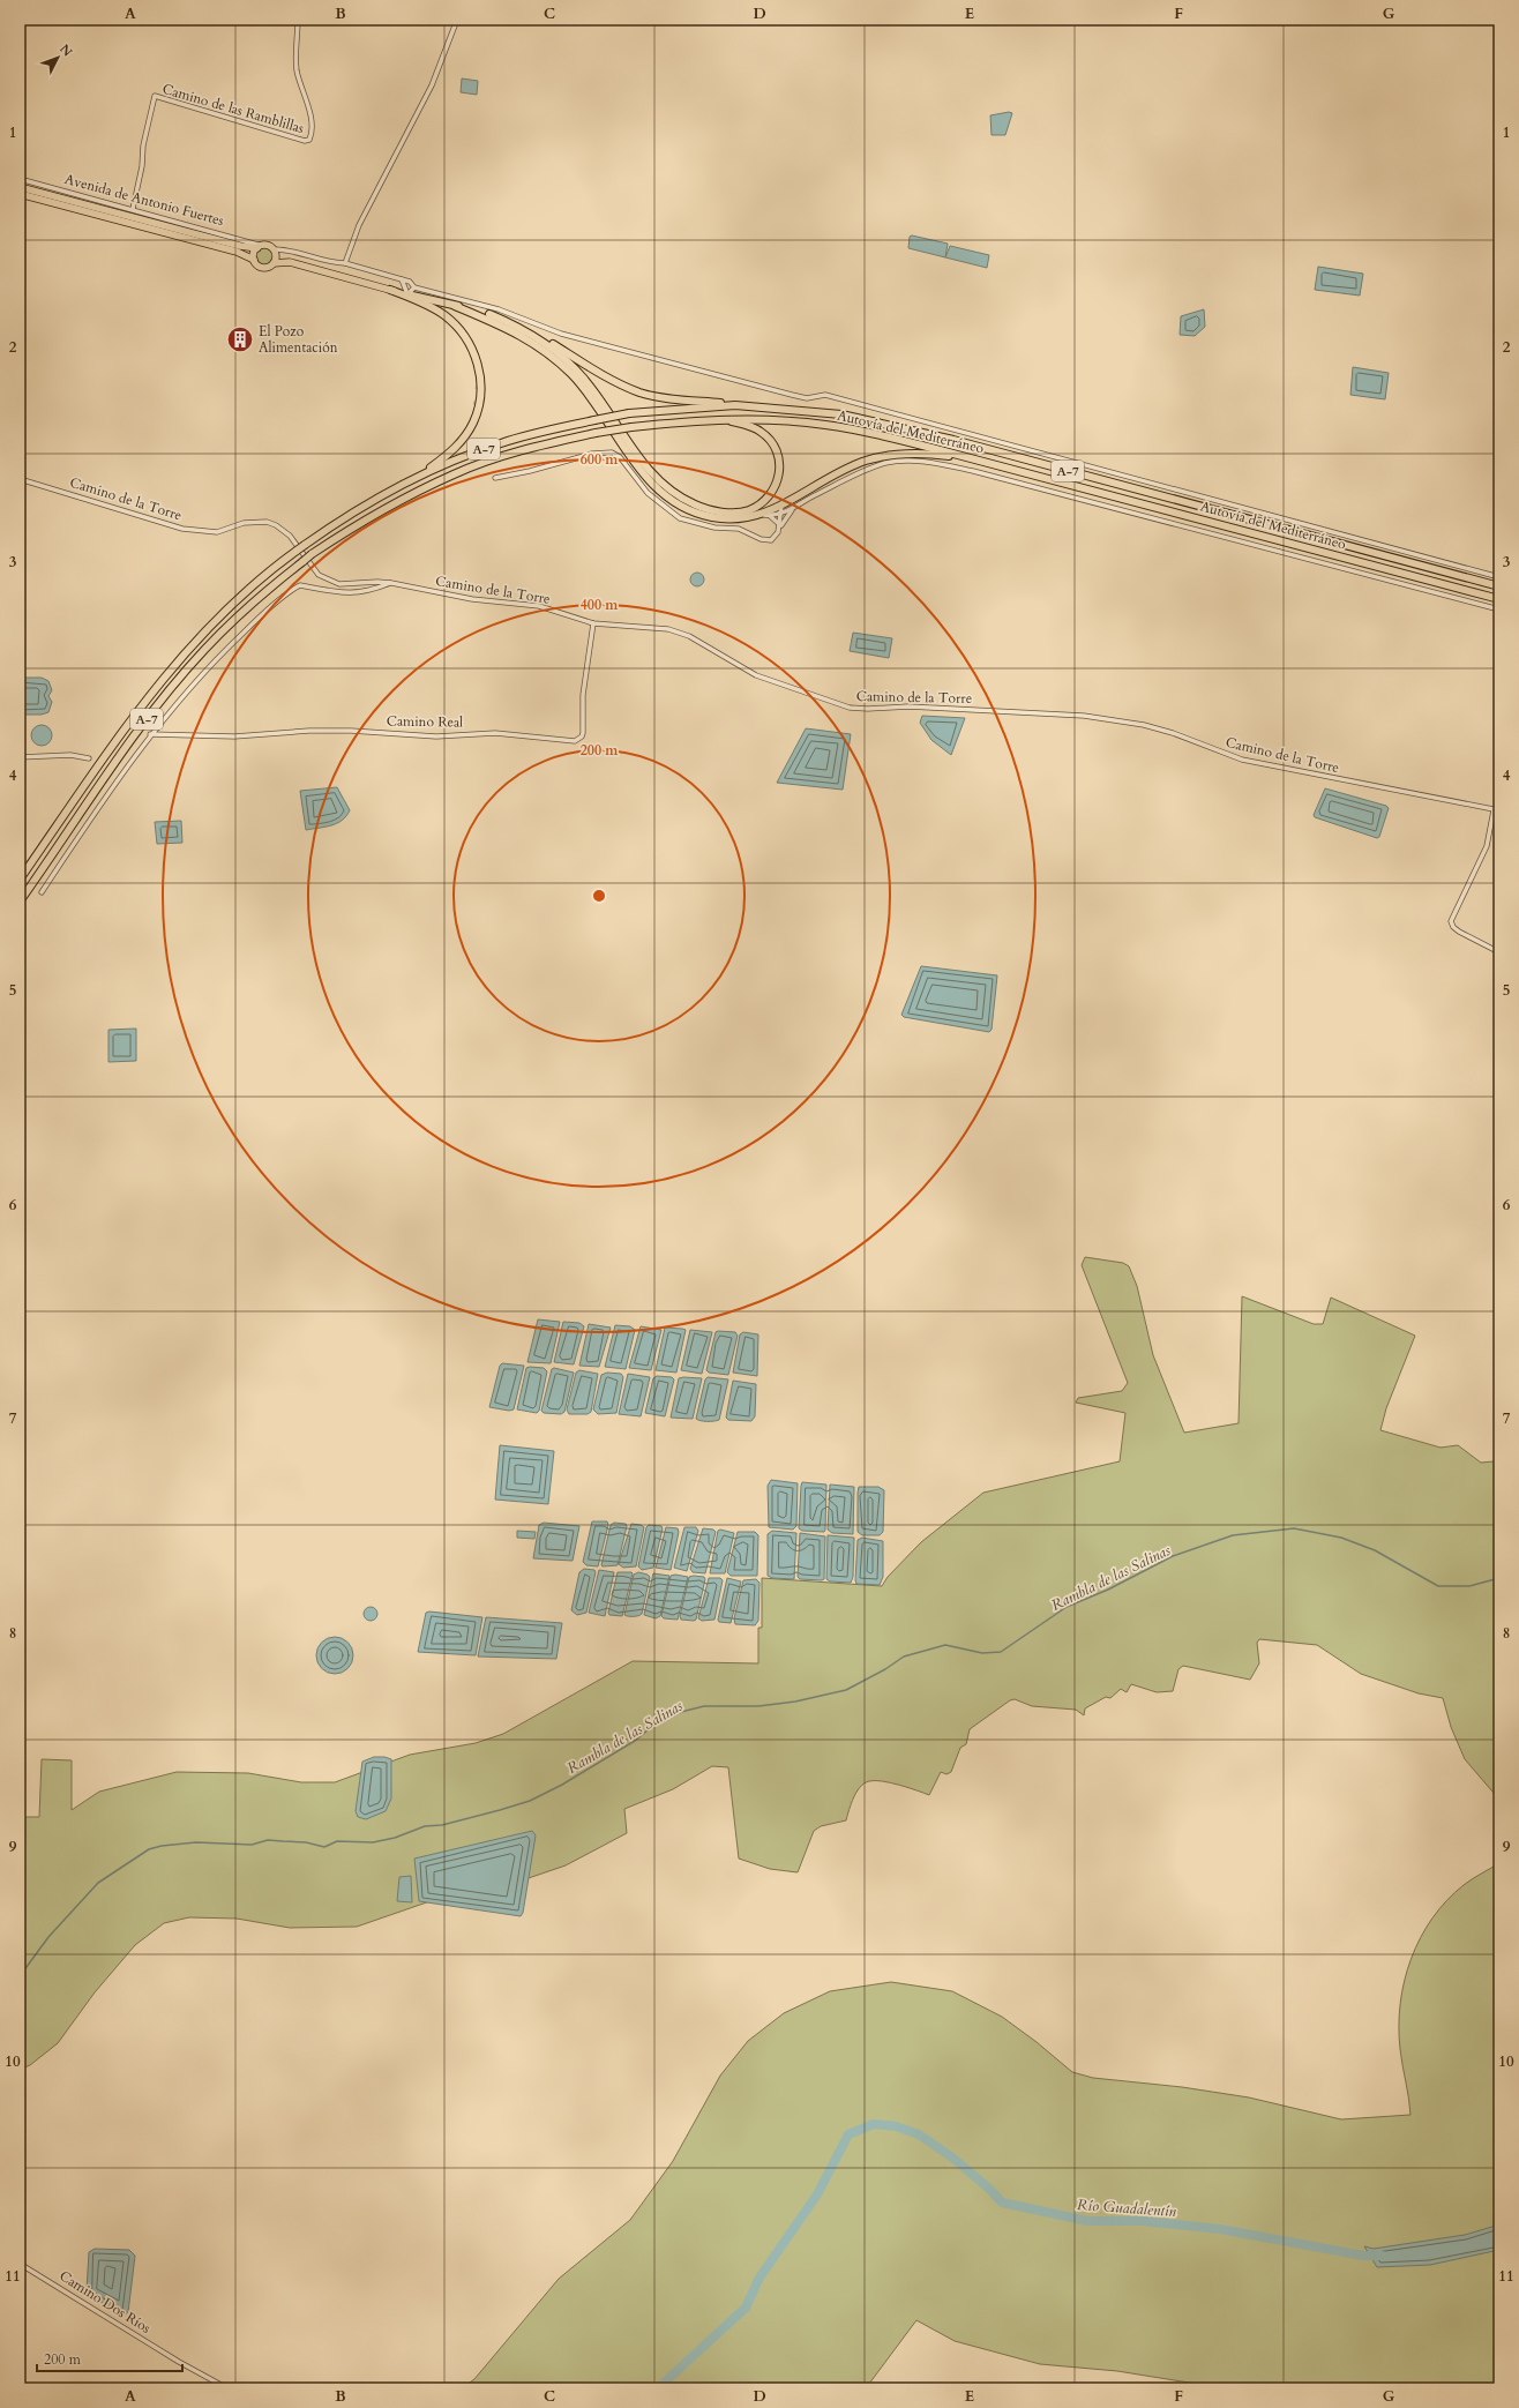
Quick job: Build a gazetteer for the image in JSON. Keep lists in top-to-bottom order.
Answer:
{
  "streets": {
    "highway": ["Autovía del Mediterráneo", "A-7"],
    "main road": ["Avenida de Antonio Fuertes"],
    "street": [
      "Camino de las Ramblillas",
      "Camino de la Torre",
      "Camino Real",
      "Camino Dos Ríos"
    ]
  },
  "crossings": [
    ["Camino de las Ramblillas", "Avenida de Antonio Fuertes"],
    ["Camino de la Torre", "Camino Real"]
  ],
  "water": ["Rambla de las Salinas", "Río Guadalentín"],
  "places": {
    "building": ["El Pozo Alimentación"]
  },
  "scale_bar": "200 m",
  "north": "top right",
  "grid": {
    "columns": [
      "A",
      "B",
      "C",
      "D",
      "E",
      "F",
      "G"
    ],
    "rows": [
      "1",
      "2",
      "3",
      "4",
      "5",
      "6",
      "7",
      "8",
      "9",
      "10",
      "11"
    ]
  },
  "rings": ["600 m", "400 m", "200 m"]
}
